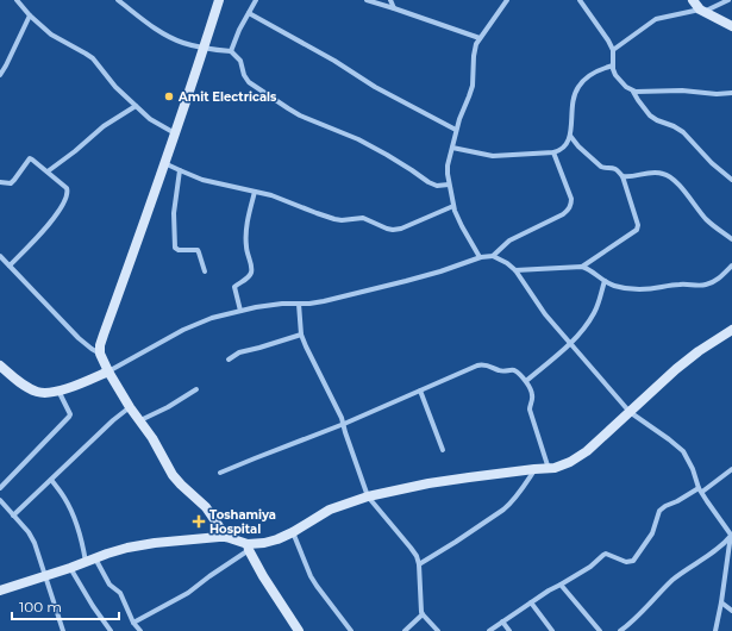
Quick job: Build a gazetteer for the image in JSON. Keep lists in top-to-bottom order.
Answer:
{
  "places": {
    "other": ["Amit Electricals"],
    "health": ["Toshamiya Hospital"]
  },
  "scale_bar": "100 m"
}
